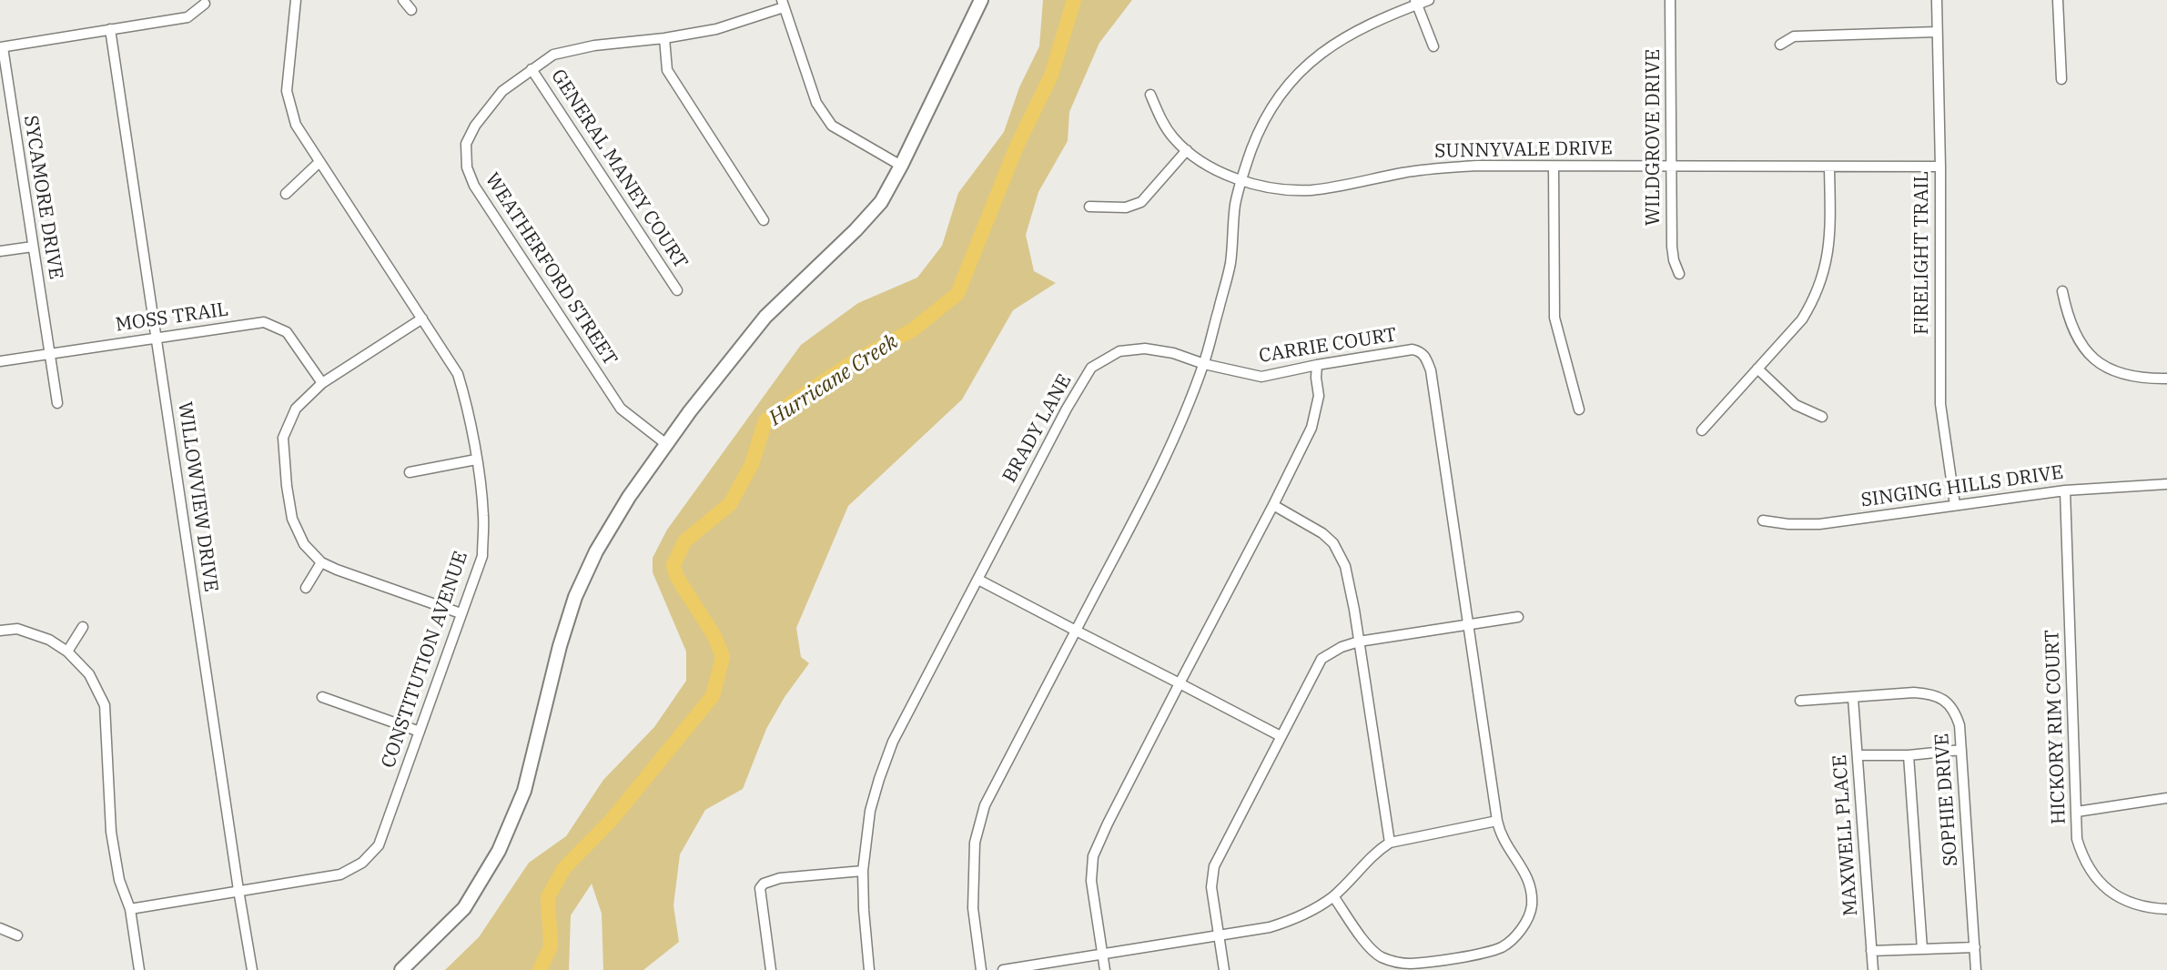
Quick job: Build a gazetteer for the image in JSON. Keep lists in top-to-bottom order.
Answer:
{
  "streets": {
    "street": [
      "WILDGROVE DRIVE",
      "SUNNYVALE DRIVE",
      "GENERAL MANEY COURT",
      "SYCAMORE DRIVE",
      "FIRELIGHT TRAIL",
      "WEATHERFORD STREET",
      "MOSS TRAIL",
      "CARRIE COURT",
      "BRADY LANE",
      "SINGING HILLS DRIVE",
      "WILLOWVIEW DRIVE",
      "CONSTITUTION AVENUE",
      "HICKORY RIM COURT",
      "SOPHIE DRIVE",
      "MAXWELL PLACE"
    ]
  },
  "crossings": [
    ["WILDGROVE DRIVE", "SUNNYVALE DRIVE"],
    ["SUNNYVALE DRIVE", "FIRELIGHT TRAIL"],
    ["GENERAL MANEY COURT", "WEATHERFORD STREET"],
    ["SYCAMORE DRIVE", "MOSS TRAIL"],
    ["FIRELIGHT TRAIL", "SINGING HILLS DRIVE"],
    ["MOSS TRAIL", "WILLOWVIEW DRIVE"],
    ["CARRIE COURT", "BRADY LANE"],
    ["SINGING HILLS DRIVE", "HICKORY RIM COURT"],
    ["WILLOWVIEW DRIVE", "CONSTITUTION AVENUE"],
    ["SOPHIE DRIVE", "MAXWELL PLACE"]
  ],
  "water": ["Hurricane Creek"]
}
